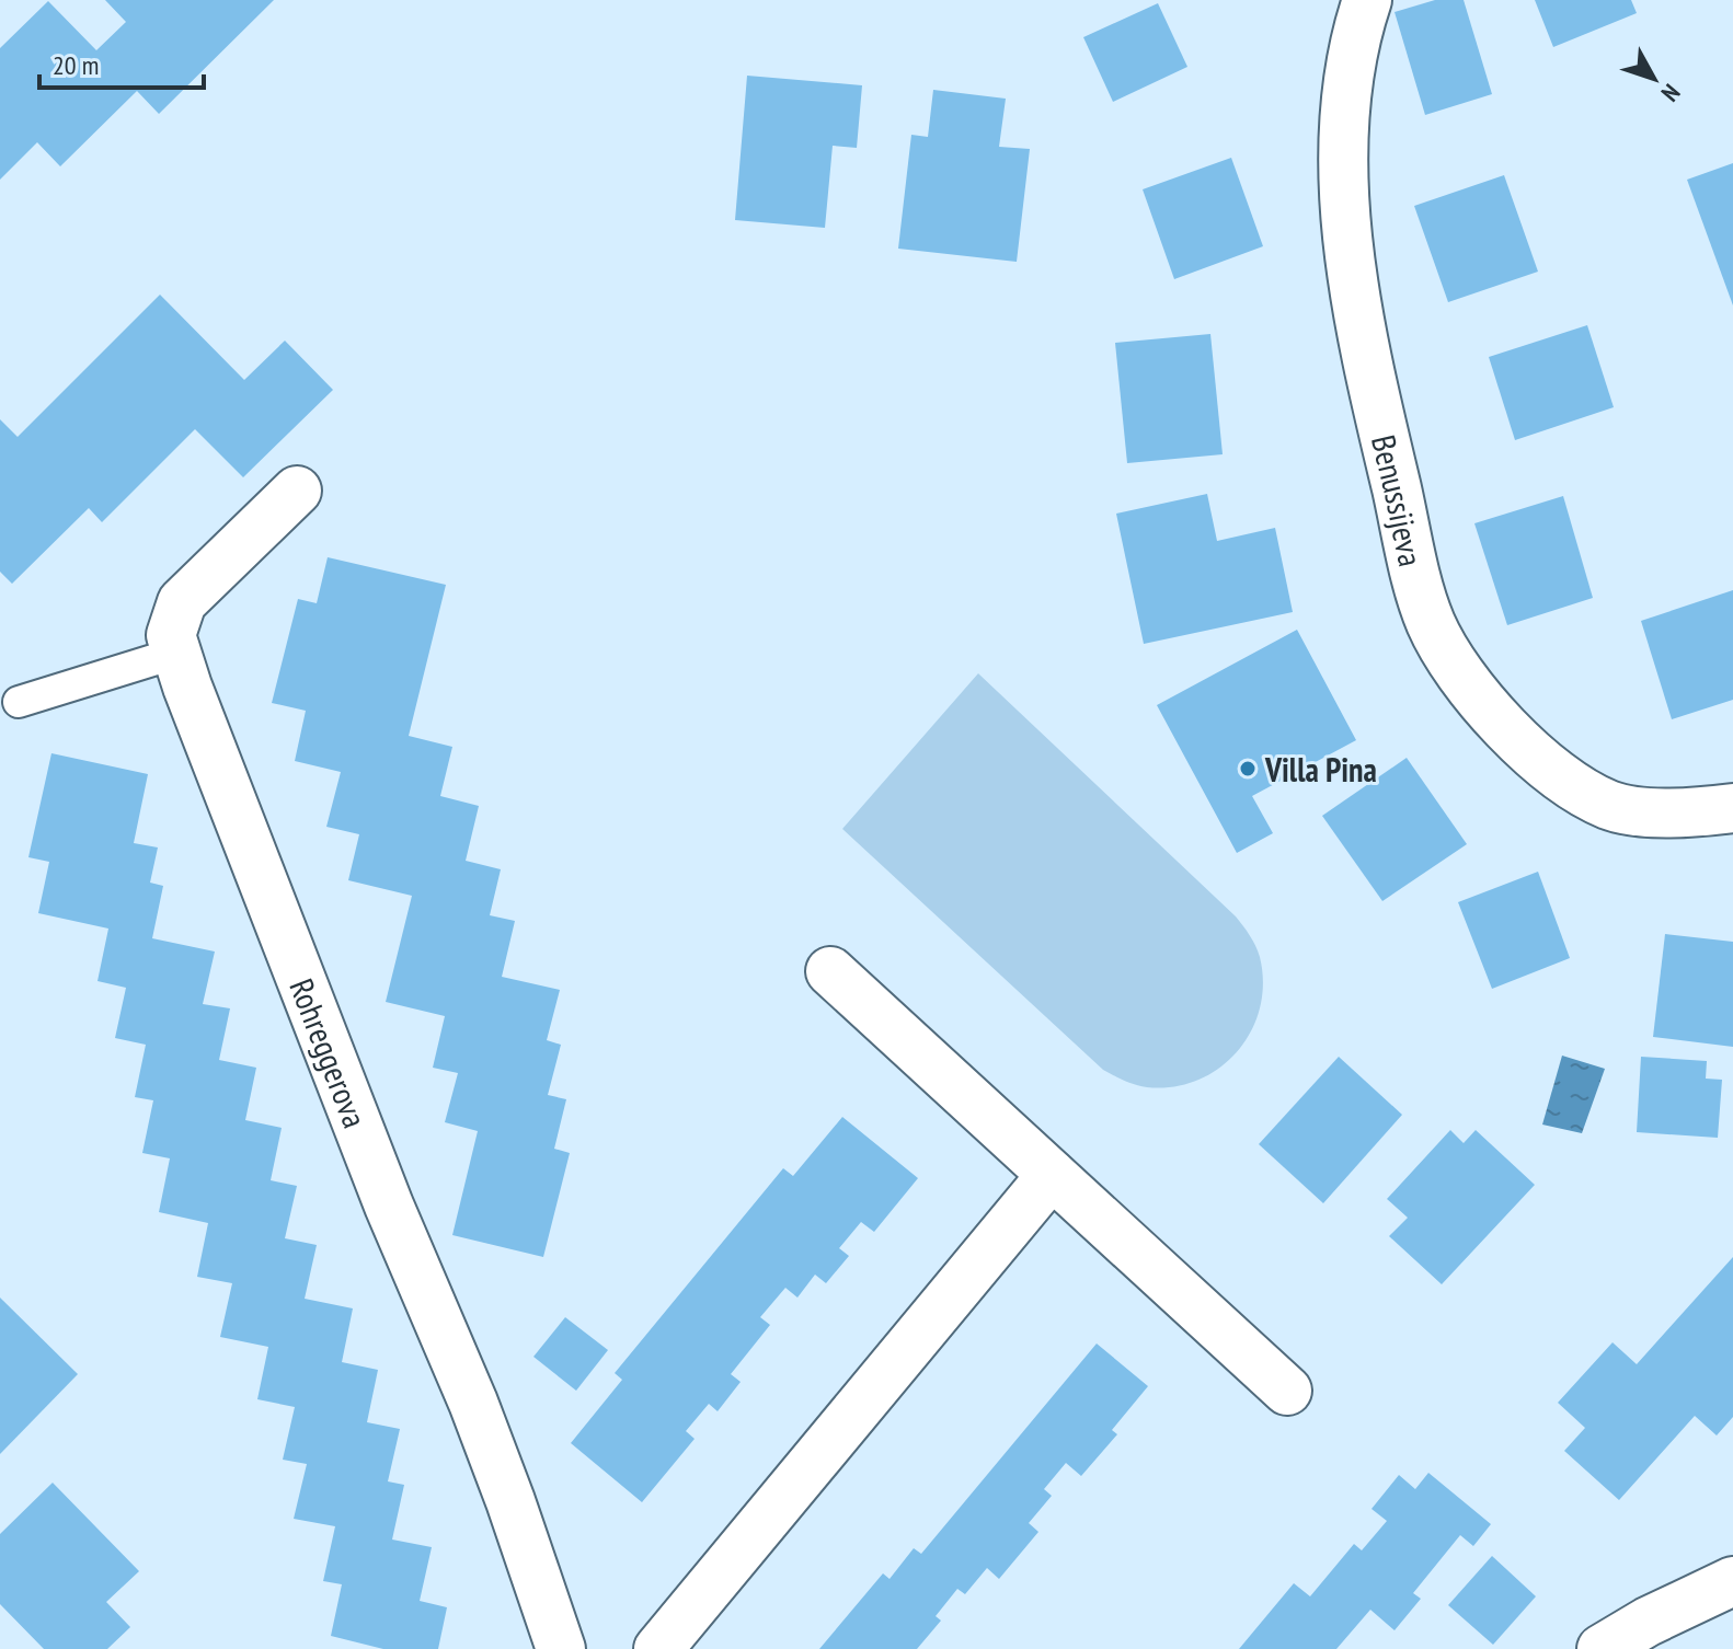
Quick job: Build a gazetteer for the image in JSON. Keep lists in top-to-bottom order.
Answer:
{
  "streets": {
    "street": ["Benussijeva", "Rohreggerova"]
  },
  "places": ["Villa Pina"],
  "scale_bar": "20 m",
  "north": "bottom right"
}
